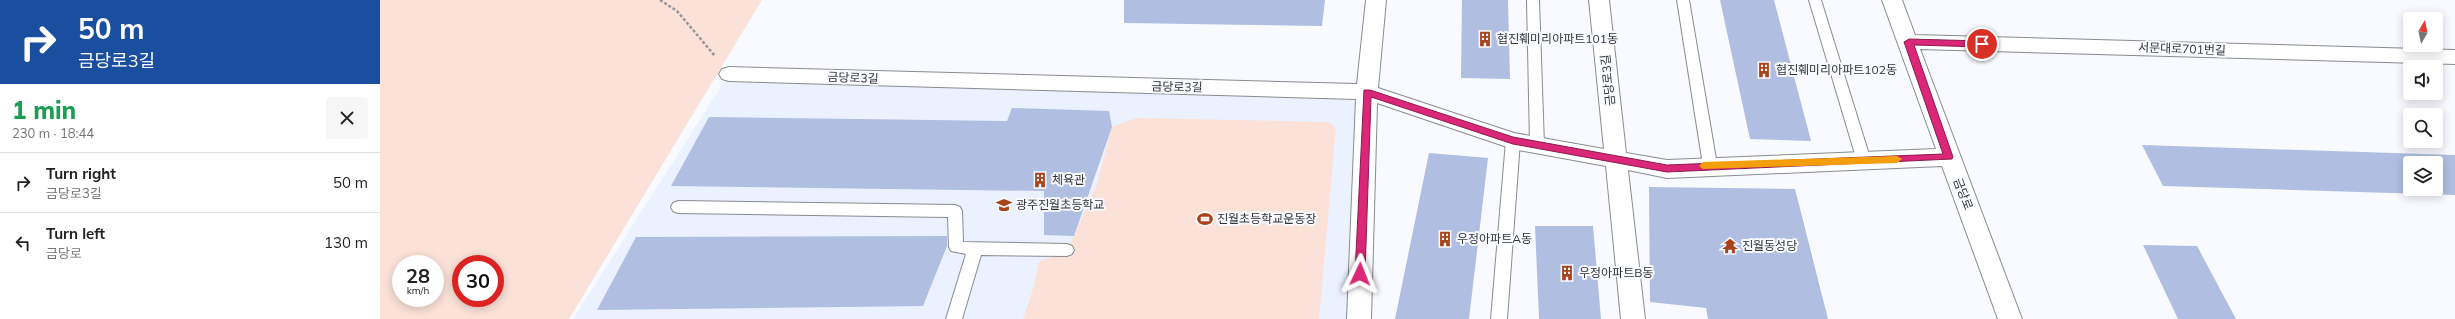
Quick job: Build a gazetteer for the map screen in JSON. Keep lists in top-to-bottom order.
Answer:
{
  "streets": {
    "street": ["서문대로701번길", "금당로3길", "금당로"]
  },
  "crossings": [
    ["서문대로701번길", "금당로"],
    ["금당로3길", "금당로"]
  ],
  "places": {
    "building": [
      "협진훼미리아파트101동",
      "협진훼미리아파트102동",
      "체육관",
      "우정아파트A동",
      "우정아파트B동"
    ],
    "school or university": ["광주진월초등학교"],
    "sports": ["진월초등학교운동장"],
    "temple": ["진월동성당"]
  },
  "north": "top",
  "page": {
    "turn": ["50 m", "금당로3길"],
    "heading": ["1 min", "230 m · 18:44"],
    "list": [
      {
        "name": "Turn right",
        "note": "금당로3길",
        "value": "50 m"
      },
      {
        "name": "Turn left",
        "note": "금당로",
        "value": "130 m"
      }
    ],
    "speed": "28 km/h",
    "limit": "30"
  }
}
